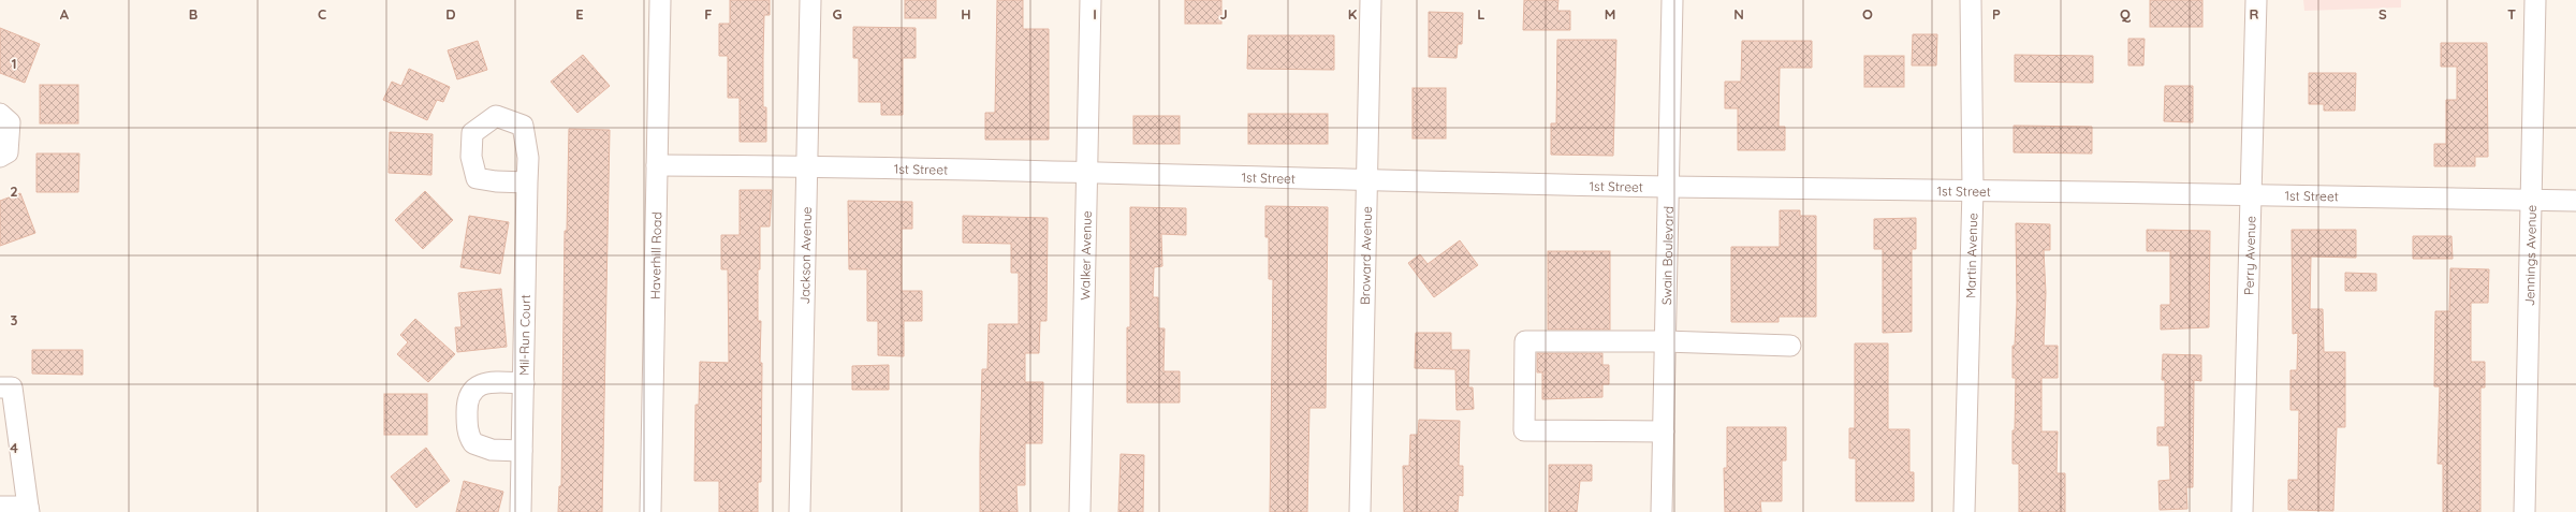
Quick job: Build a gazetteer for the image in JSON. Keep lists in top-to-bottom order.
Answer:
{
  "streets": {
    "street": [
      "1st Street",
      "Haverhill Road",
      "Jackson Avenue",
      "Walker Avenue",
      "Broward Avenue",
      "Swain Boulevard",
      "Perry Avenue",
      "Jennings Avenue",
      "Martin Avenue",
      "Mil-Run Court"
    ]
  },
  "crossings": [
    ["1st Street", "Haverhill Road"],
    ["1st Street", "Jackson Avenue"],
    ["1st Street", "Walker Avenue"],
    ["1st Street", "Broward Avenue"],
    ["1st Street", "Swain Boulevard"],
    ["1st Street", "Perry Avenue"],
    ["1st Street", "Jennings Avenue"],
    ["1st Street", "Martin Avenue"]
  ],
  "grid": {
    "columns": [
      "A",
      "B",
      "C",
      "D",
      "E",
      "F",
      "G",
      "H",
      "I",
      "J",
      "K",
      "L",
      "M",
      "N",
      "O",
      "P",
      "Q",
      "R",
      "S",
      "T"
    ],
    "rows": [
      "1",
      "2",
      "3",
      "4"
    ]
  }
}
